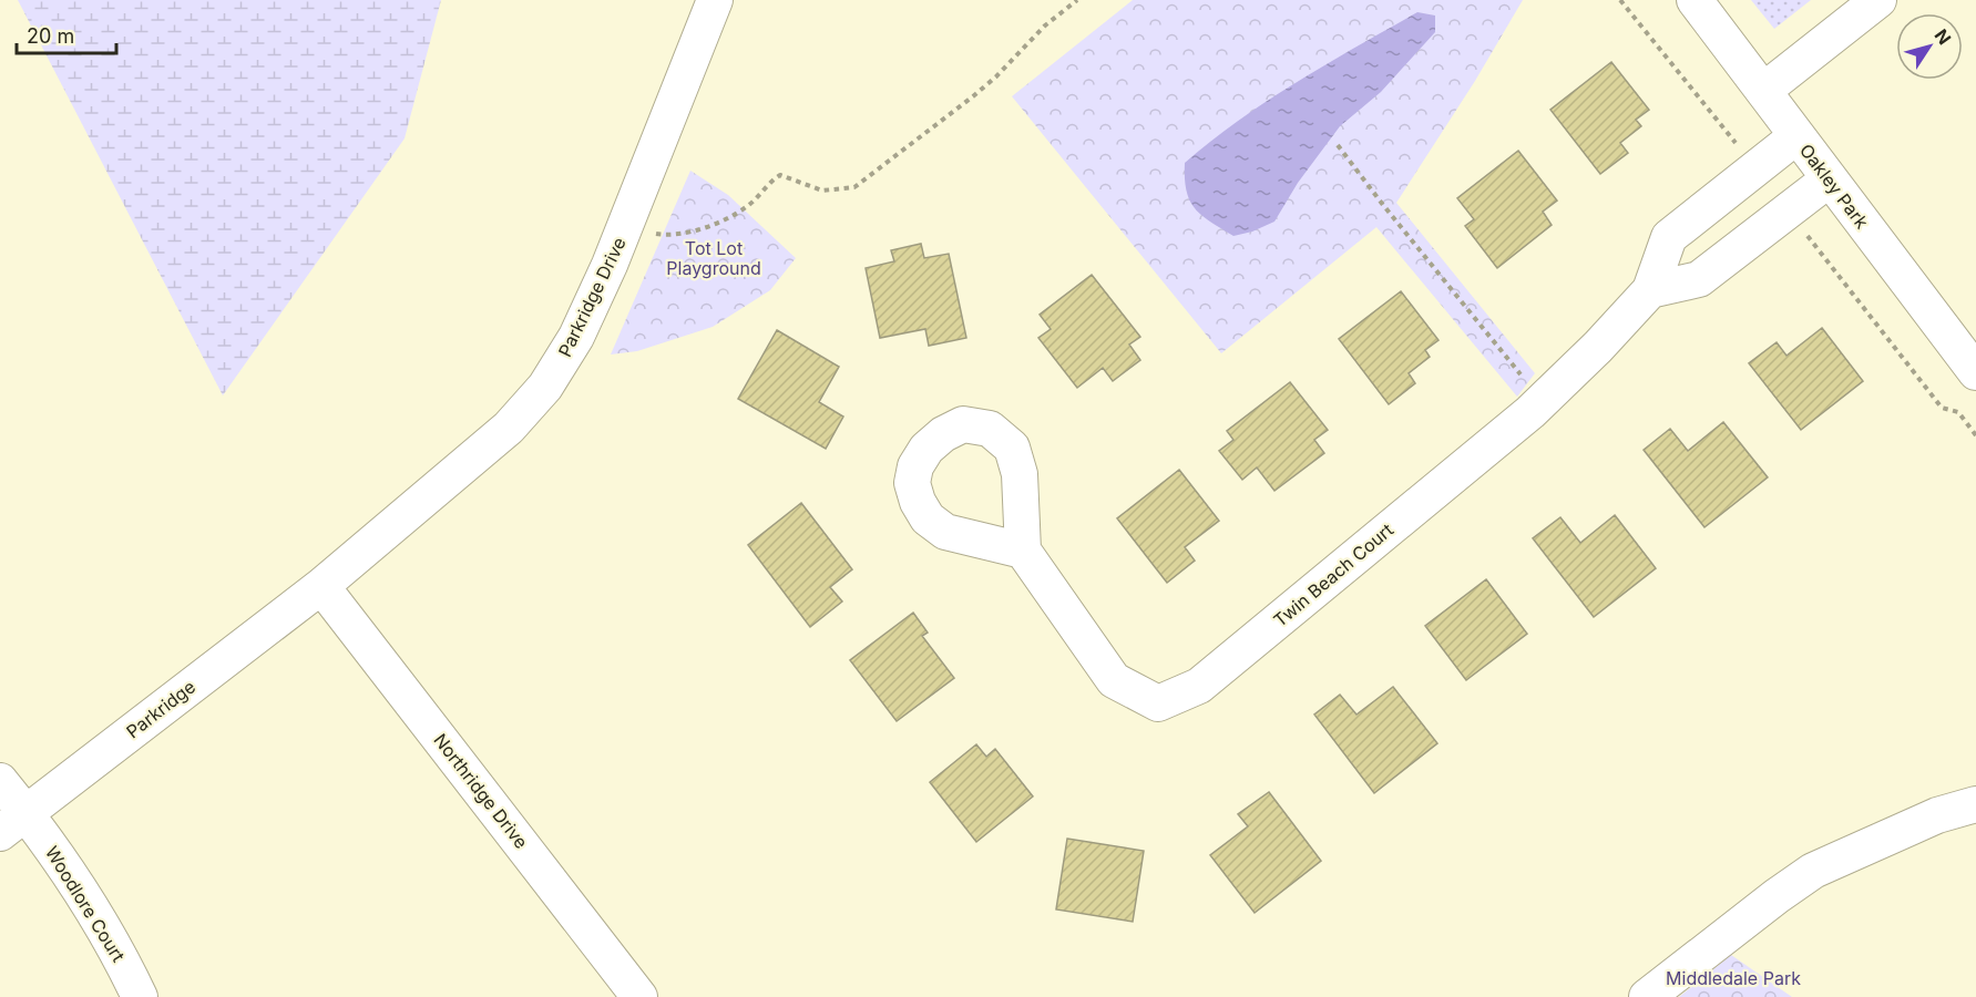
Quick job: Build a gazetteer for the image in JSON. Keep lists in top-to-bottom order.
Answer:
{
  "streets": {
    "street": [
      "Oakley Park",
      "Parkridge Drive",
      "Twin Beach Court",
      "Parkridge",
      "Northridge Drive",
      "Woodlore Court"
    ]
  },
  "crossings": [
    ["Oakley Park", "Twin Beach Court"],
    ["Parkridge Drive", "Parkridge"],
    ["Parkridge Drive", "Northridge Drive"],
    ["Parkridge", "Northridge Drive"],
    ["Parkridge", "Woodlore Court"]
  ],
  "parks": ["Tot Lot Playground", "Middledale Park"],
  "scale_bar": "20 m",
  "north": "top right"
}
